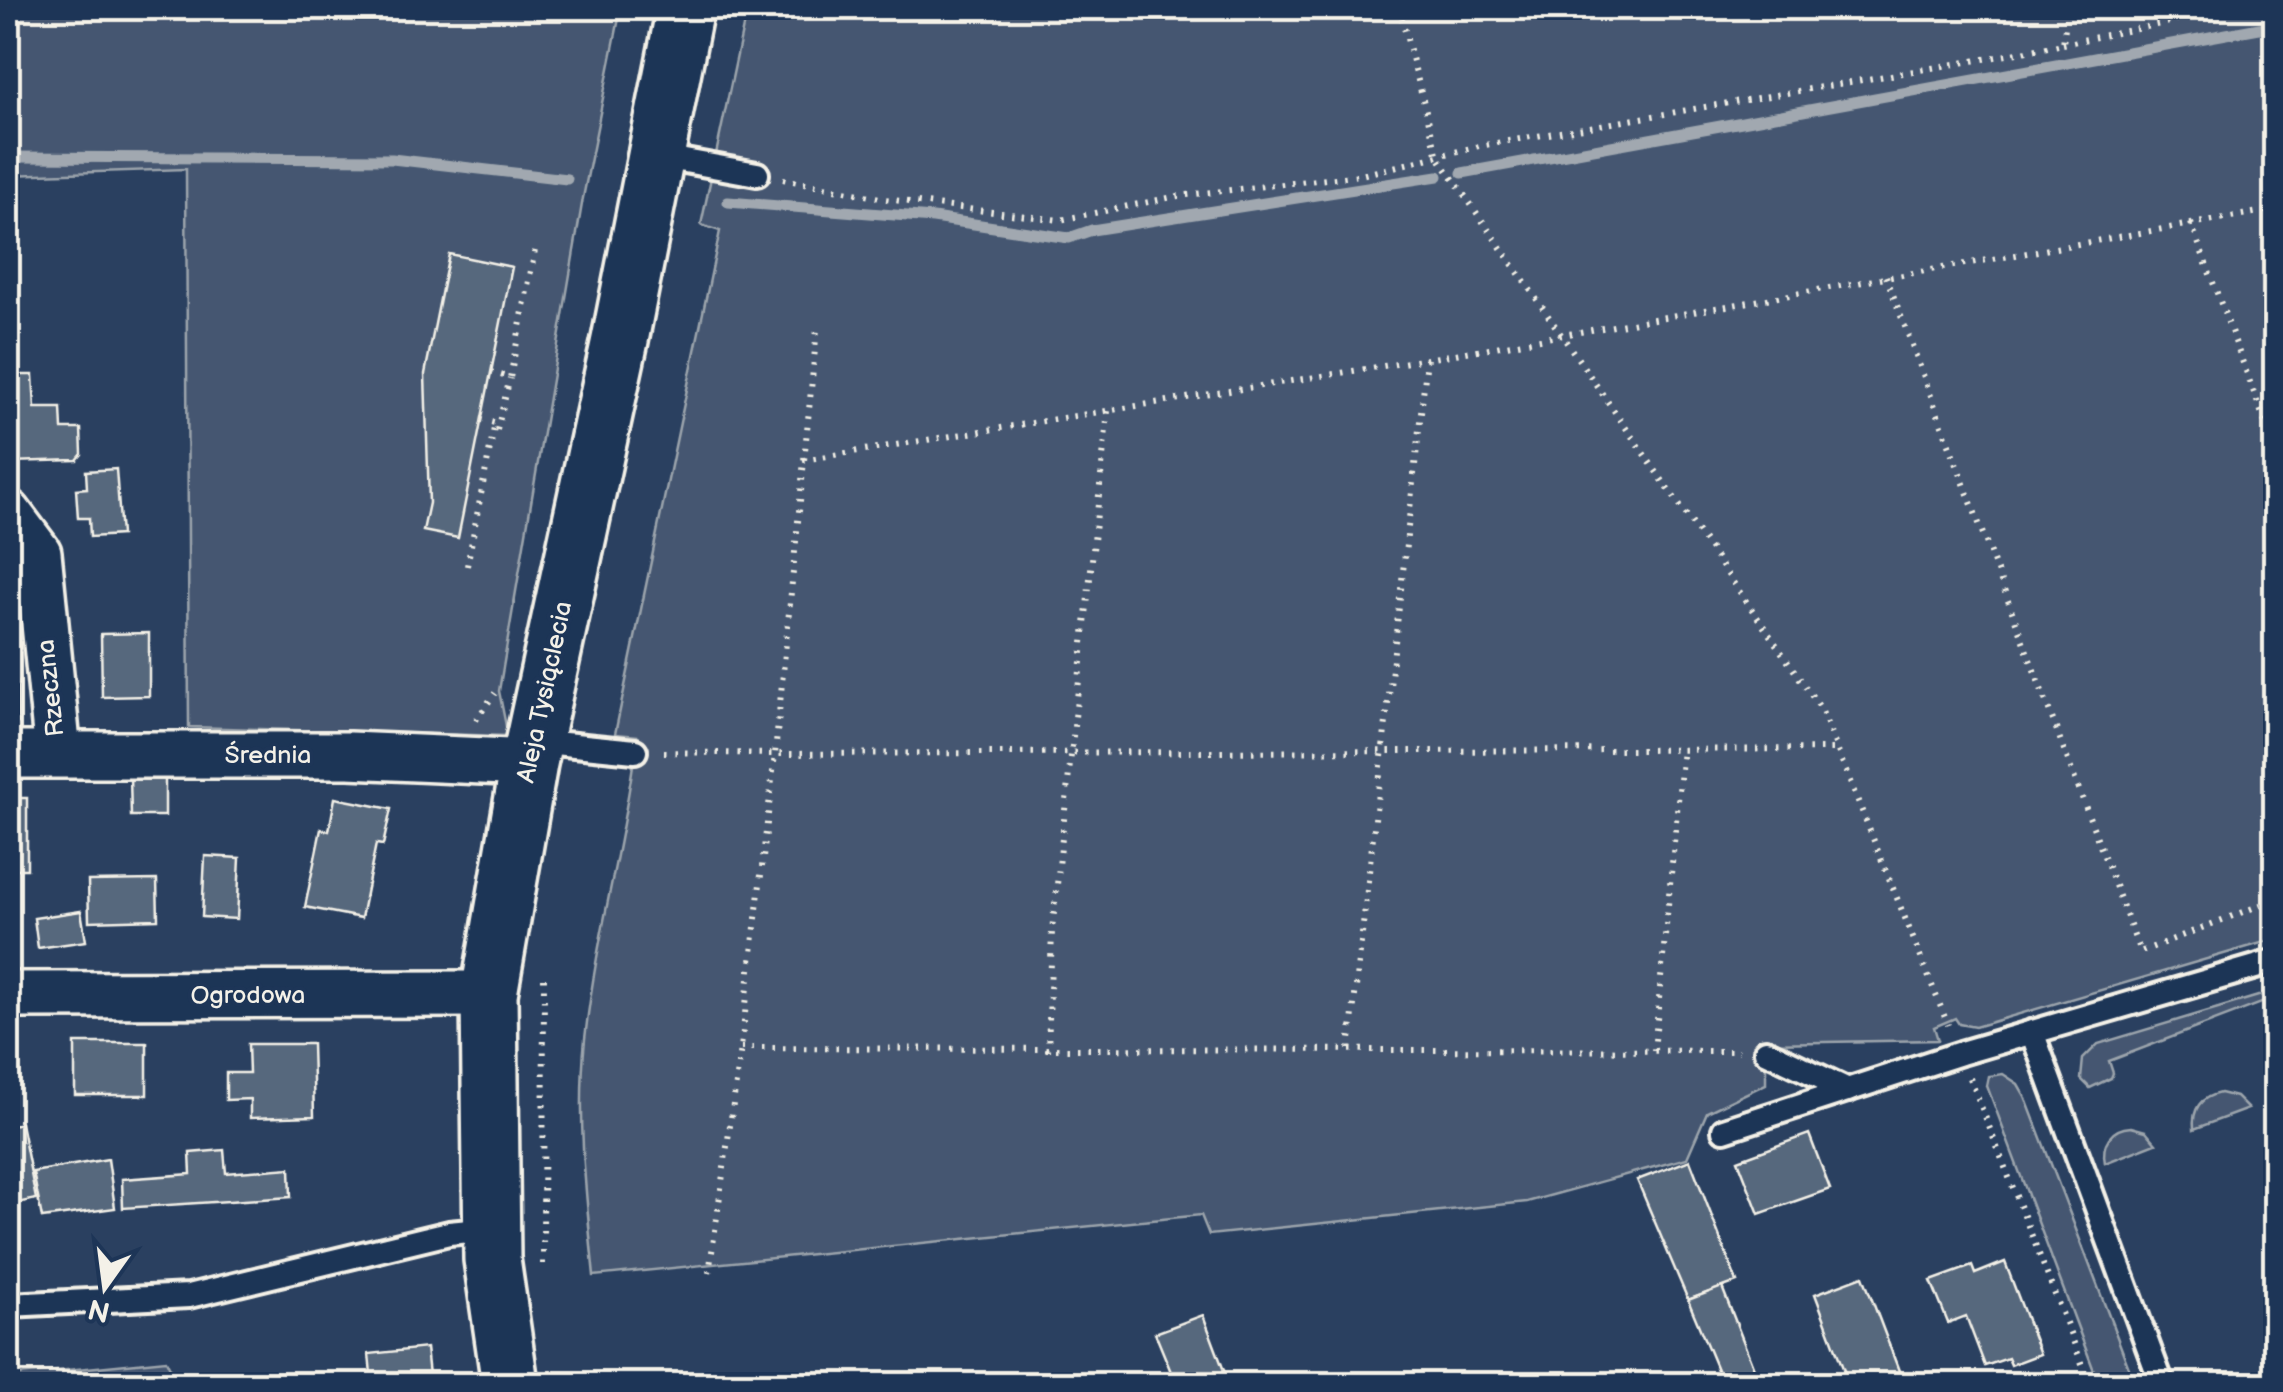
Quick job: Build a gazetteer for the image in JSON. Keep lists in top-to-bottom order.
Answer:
{
  "streets": {
    "street": [
      "Rzeczna",
      "Aleja Tysiąclecia",
      "Średnia",
      "Ogrodowa"
    ]
  },
  "crossings": [
    ["Rzeczna", "Średnia"],
    ["Aleja Tysiąclecia", "Średnia"],
    ["Aleja Tysiąclecia", "Ogrodowa"]
  ],
  "north": "bottom"
}
